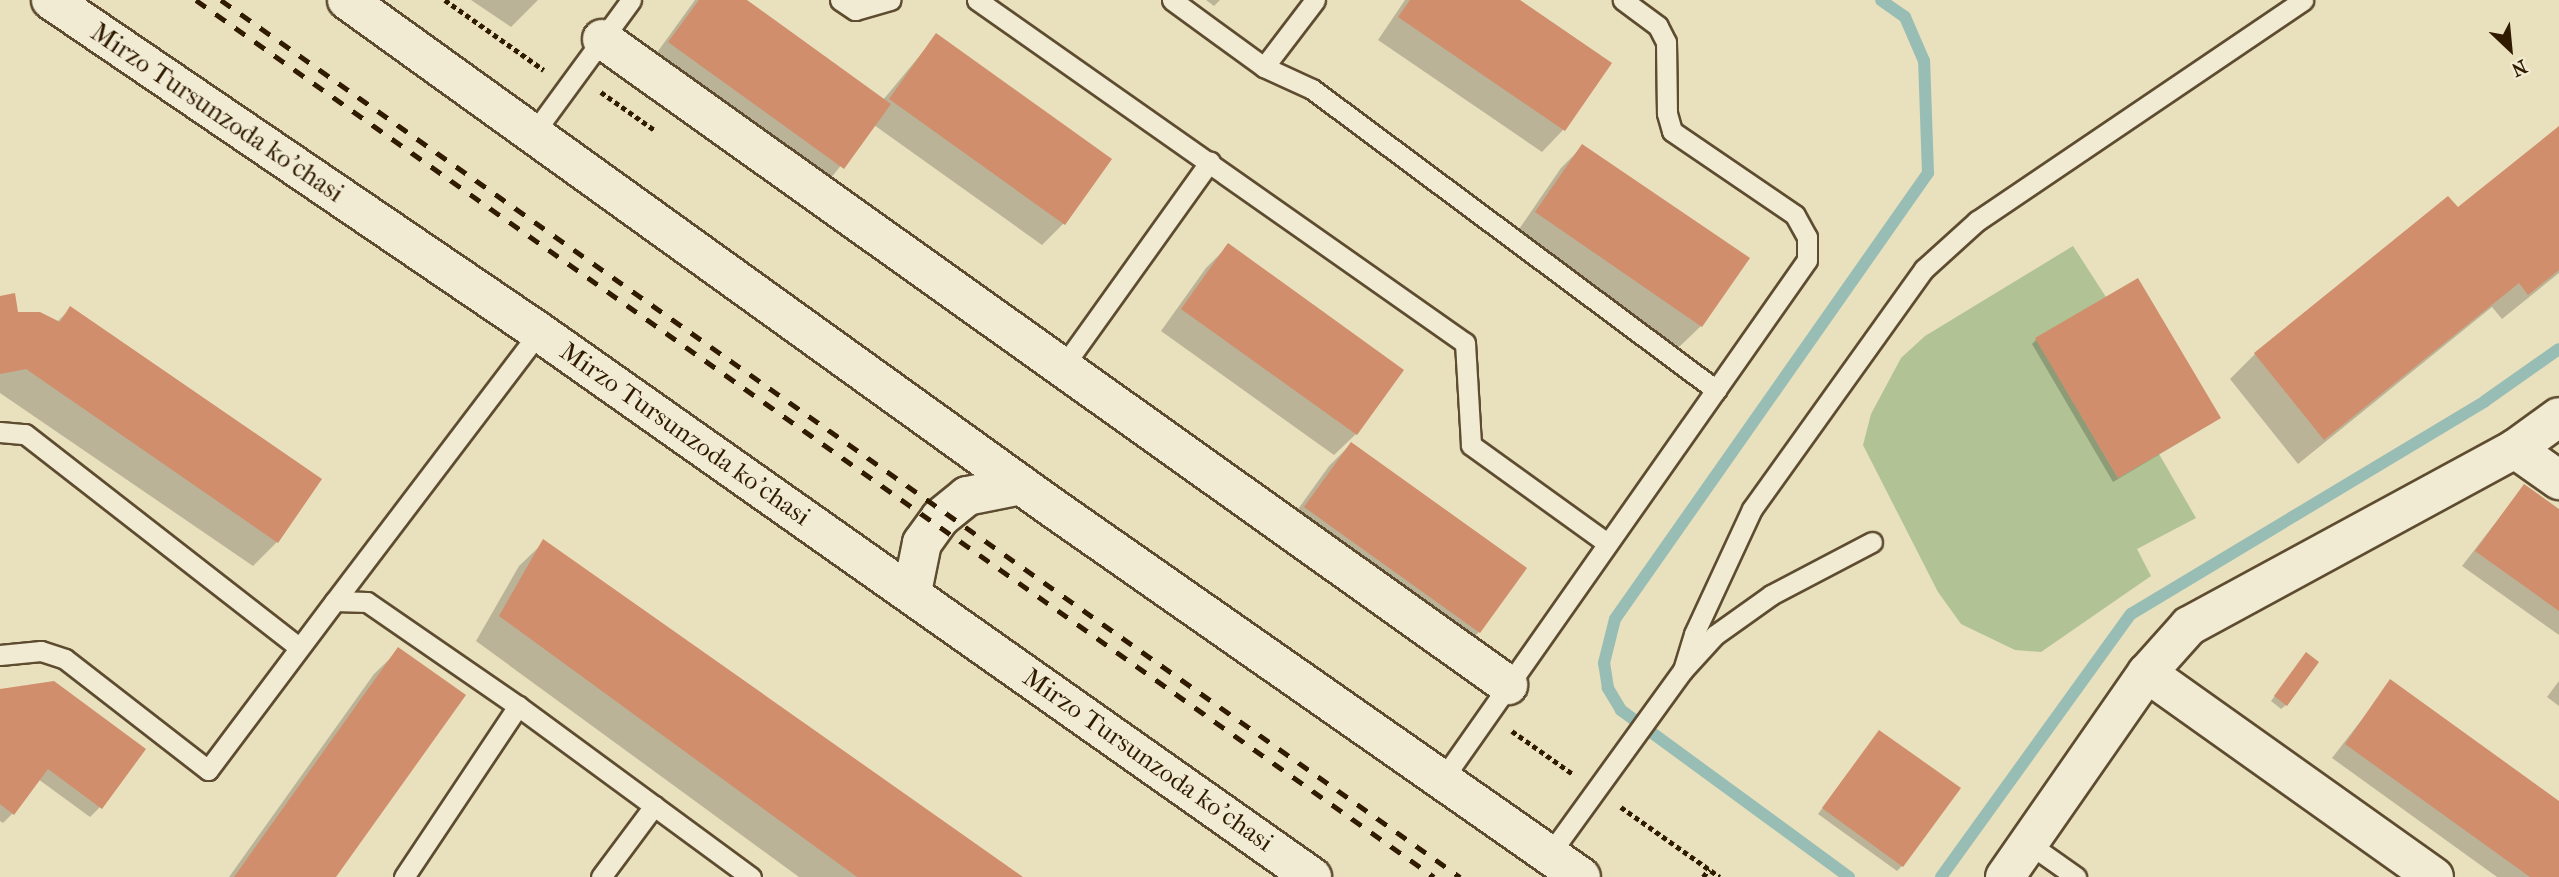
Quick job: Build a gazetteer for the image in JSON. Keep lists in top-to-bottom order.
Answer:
{
  "streets": {
    "main road": ["Mirzo Tursunzoda ko'chasi"]
  },
  "north": "bottom right"
}
